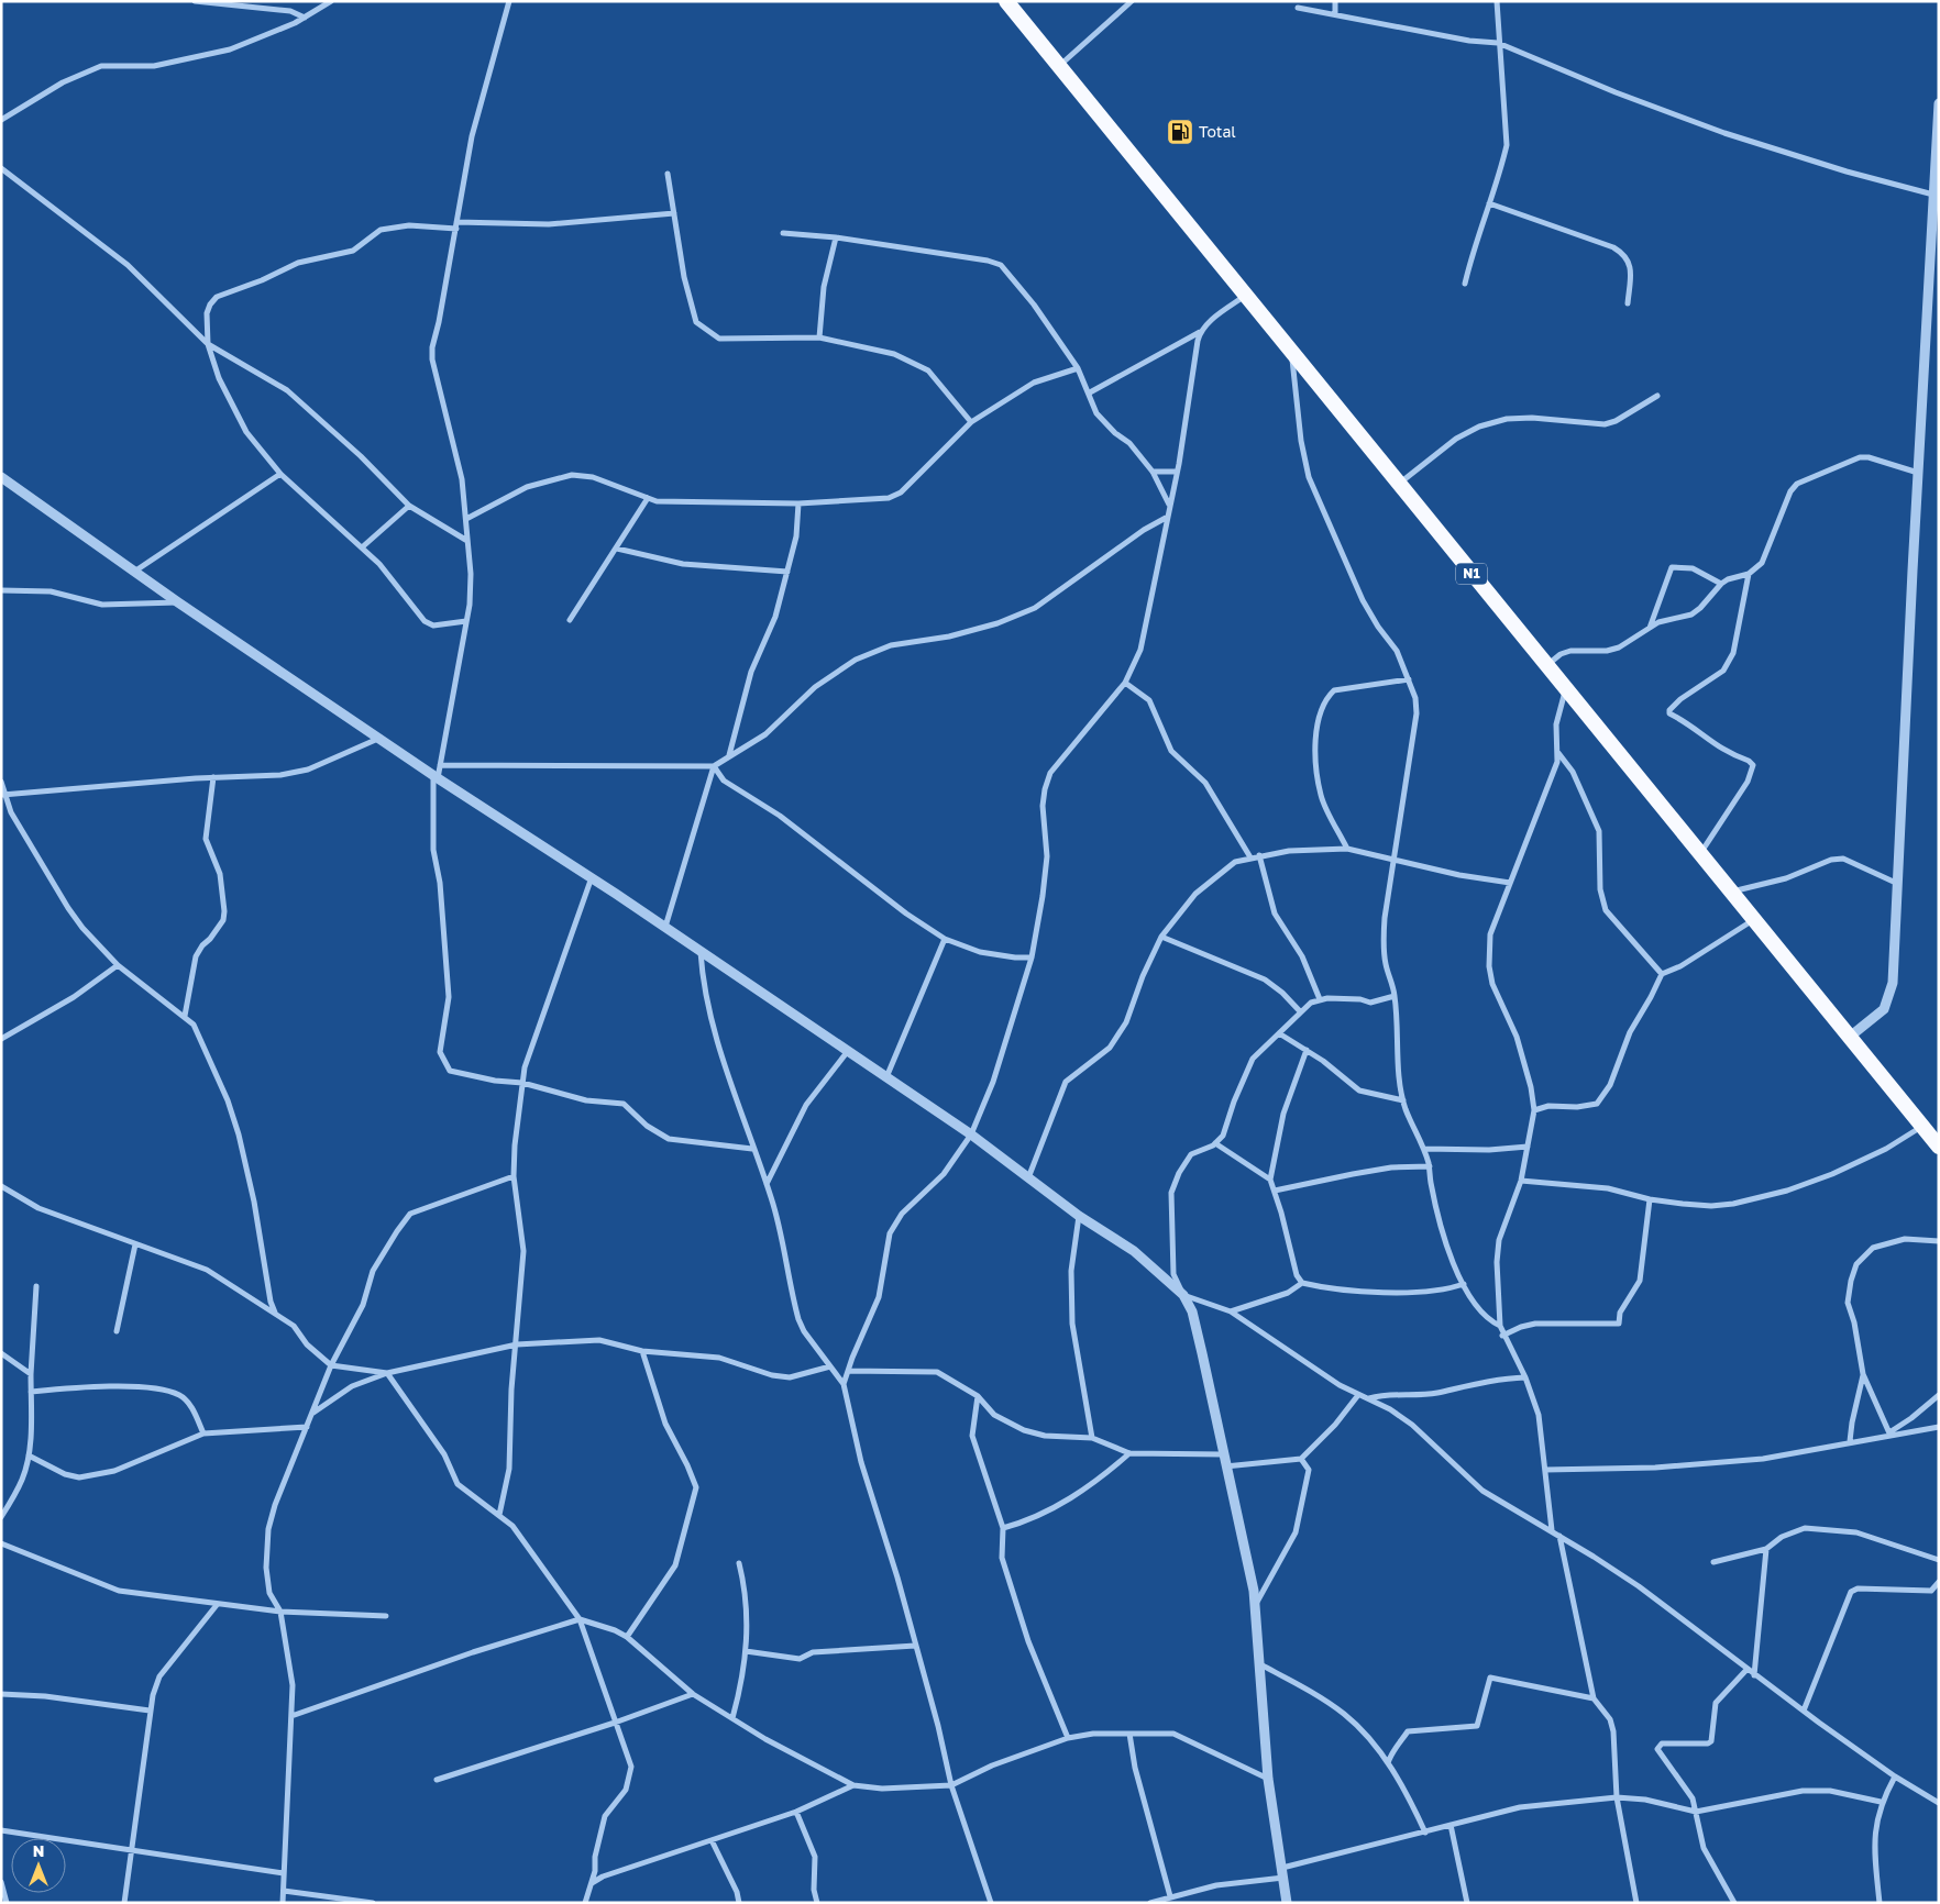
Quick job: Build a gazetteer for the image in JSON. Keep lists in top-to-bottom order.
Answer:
{
  "streets": {
    "highway": ["N1"]
  },
  "places": {
    "fuel station": ["Total"]
  },
  "north": "top"
}
